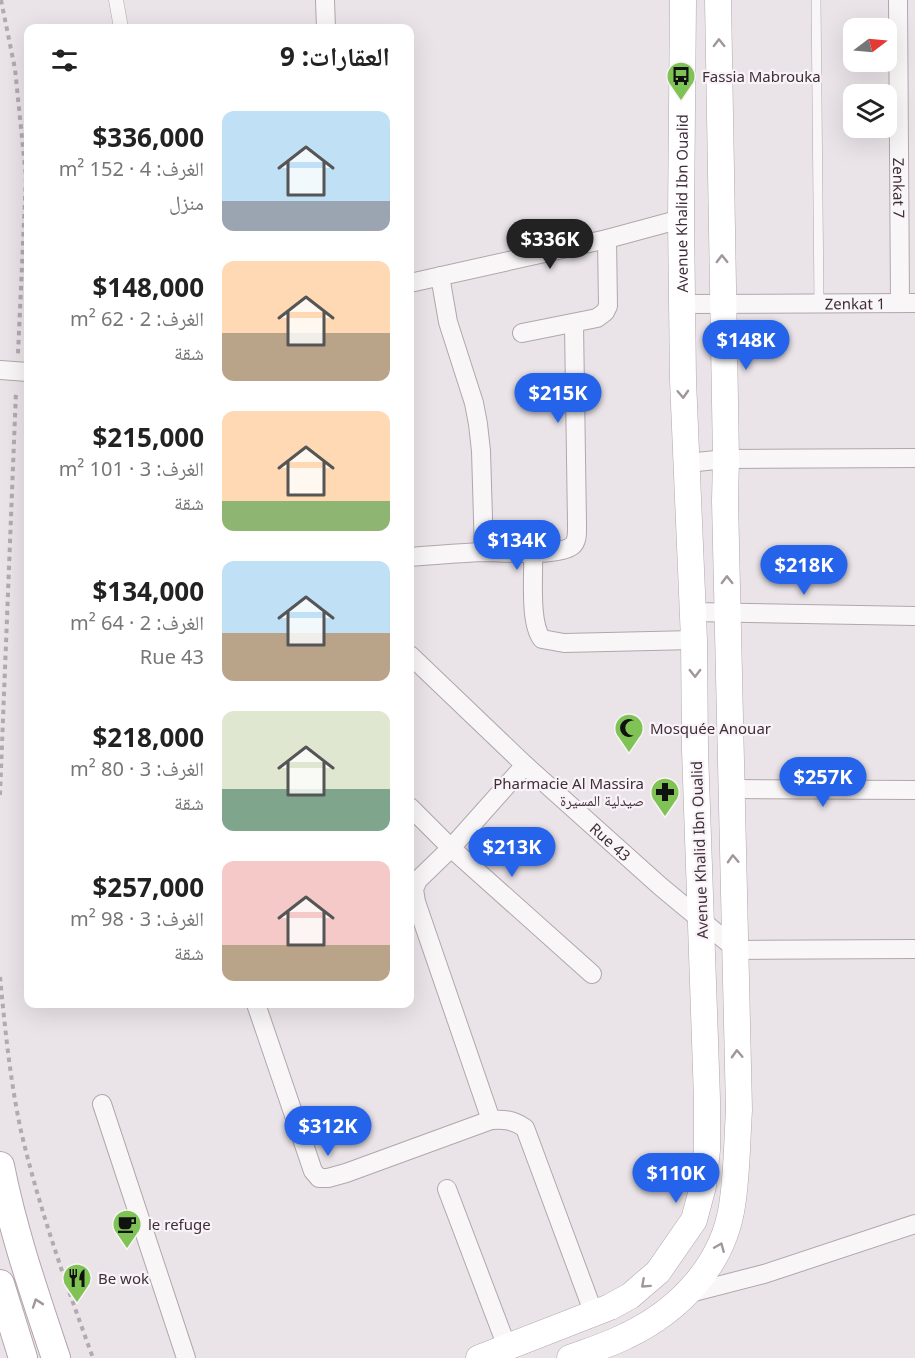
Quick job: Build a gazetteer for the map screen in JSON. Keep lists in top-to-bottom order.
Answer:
{
  "streets": {
    "main road": ["Avenue Khalid Ibn Oualid"],
    "street": ["Zenkat 7", "Zenkat 1", "Rue 43"]
  },
  "crossings": [
    ["Zenkat 7", "Zenkat 1"],
    ["Avenue Khalid Ibn Oualid", "Zenkat 1"],
    ["Avenue Khalid Ibn Oualid", "Rue 43"]
  ],
  "places": {
    "bus stop": ["Fassia Mabrouka"],
    "mosque": ["Mosquée Anouar"],
    "pharmacy": ["Pharmacie Al Massira صيدلية المسيرة"],
    "cafe": ["le refuge"],
    "restaurant": ["Be wok"]
  },
  "north": "right",
  "page": {
    "heading": "العقارات: 9",
    "list": [
      {
        "name": "$336,000",
        "note": "الغرف: 4 · 152 m² · منزل"
      },
      {
        "name": "$148,000",
        "note": "الغرف: 2 · 62 m² · شقة"
      },
      {
        "name": "$215,000",
        "note": "الغرف: 3 · 101 m² · شقة"
      },
      {
        "name": "$134,000",
        "note": "الغرف: 2 · 64 m² · Rue 43"
      },
      {
        "name": "$218,000",
        "note": "الغرف: 3 · 80 m² · شقة"
      },
      {
        "name": "$257,000",
        "note": "الغرف: 3 · 98 m² · شقة"
      }
    ],
    "price": [
      "$336K",
      "$148K",
      "$215K",
      "$134K",
      "$218K",
      "$257K",
      "$213K",
      "$312K",
      "$110K"
    ]
  }
}
